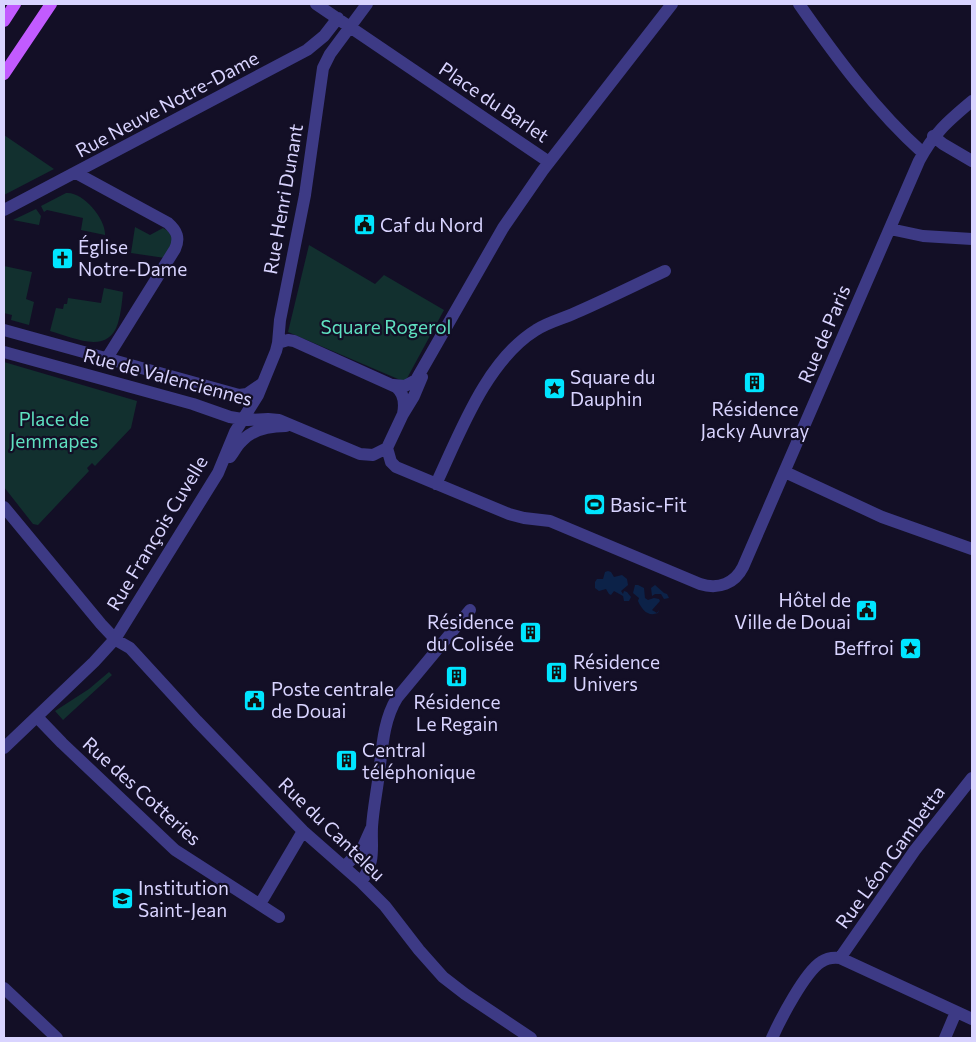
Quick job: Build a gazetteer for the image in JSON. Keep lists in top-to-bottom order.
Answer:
{
  "streets": {
    "street": [
      "Place du Barlet",
      "Rue Neuve Notre-Dame",
      "Rue Henri Dunant",
      "Rue de Paris",
      "Rue de Valenciennes",
      "Rue François Cuvelle",
      "Rue des Cotteries",
      "Rue du Canteleu",
      "Rue Léon Gambetta"
    ]
  },
  "crossings": [
    ["Place du Barlet", "Rue Neuve Notre-Dame"],
    ["Place du Barlet", "Rue Henri Dunant"],
    ["Rue Henri Dunant", "Rue de Valenciennes"],
    ["Rue Henri Dunant", "Rue François Cuvelle"],
    ["Rue de Valenciennes", "Rue François Cuvelle"],
    ["Rue François Cuvelle", "Rue des Cotteries"],
    ["Rue François Cuvelle", "Rue du Canteleu"]
  ],
  "parks": ["Square Rogerol", "Place de Jemmapes"],
  "places": {
    "public building": ["Caf du Nord", "Hôtel de Ville de Douai", "Poste centrale de Douai"],
    "church": ["Église Notre-Dame"],
    "building": [
      "Résidence Jacky Auvray",
      "Résidence du Colisée",
      "Résidence Univers",
      "Résidence Le Regain",
      "Central téléphonique"
    ],
    "place": ["Square du Dauphin", "Beffroi"],
    "sports": ["Basic-Fit"],
    "school or university": ["Institution Saint-Jean"]
  }
}
